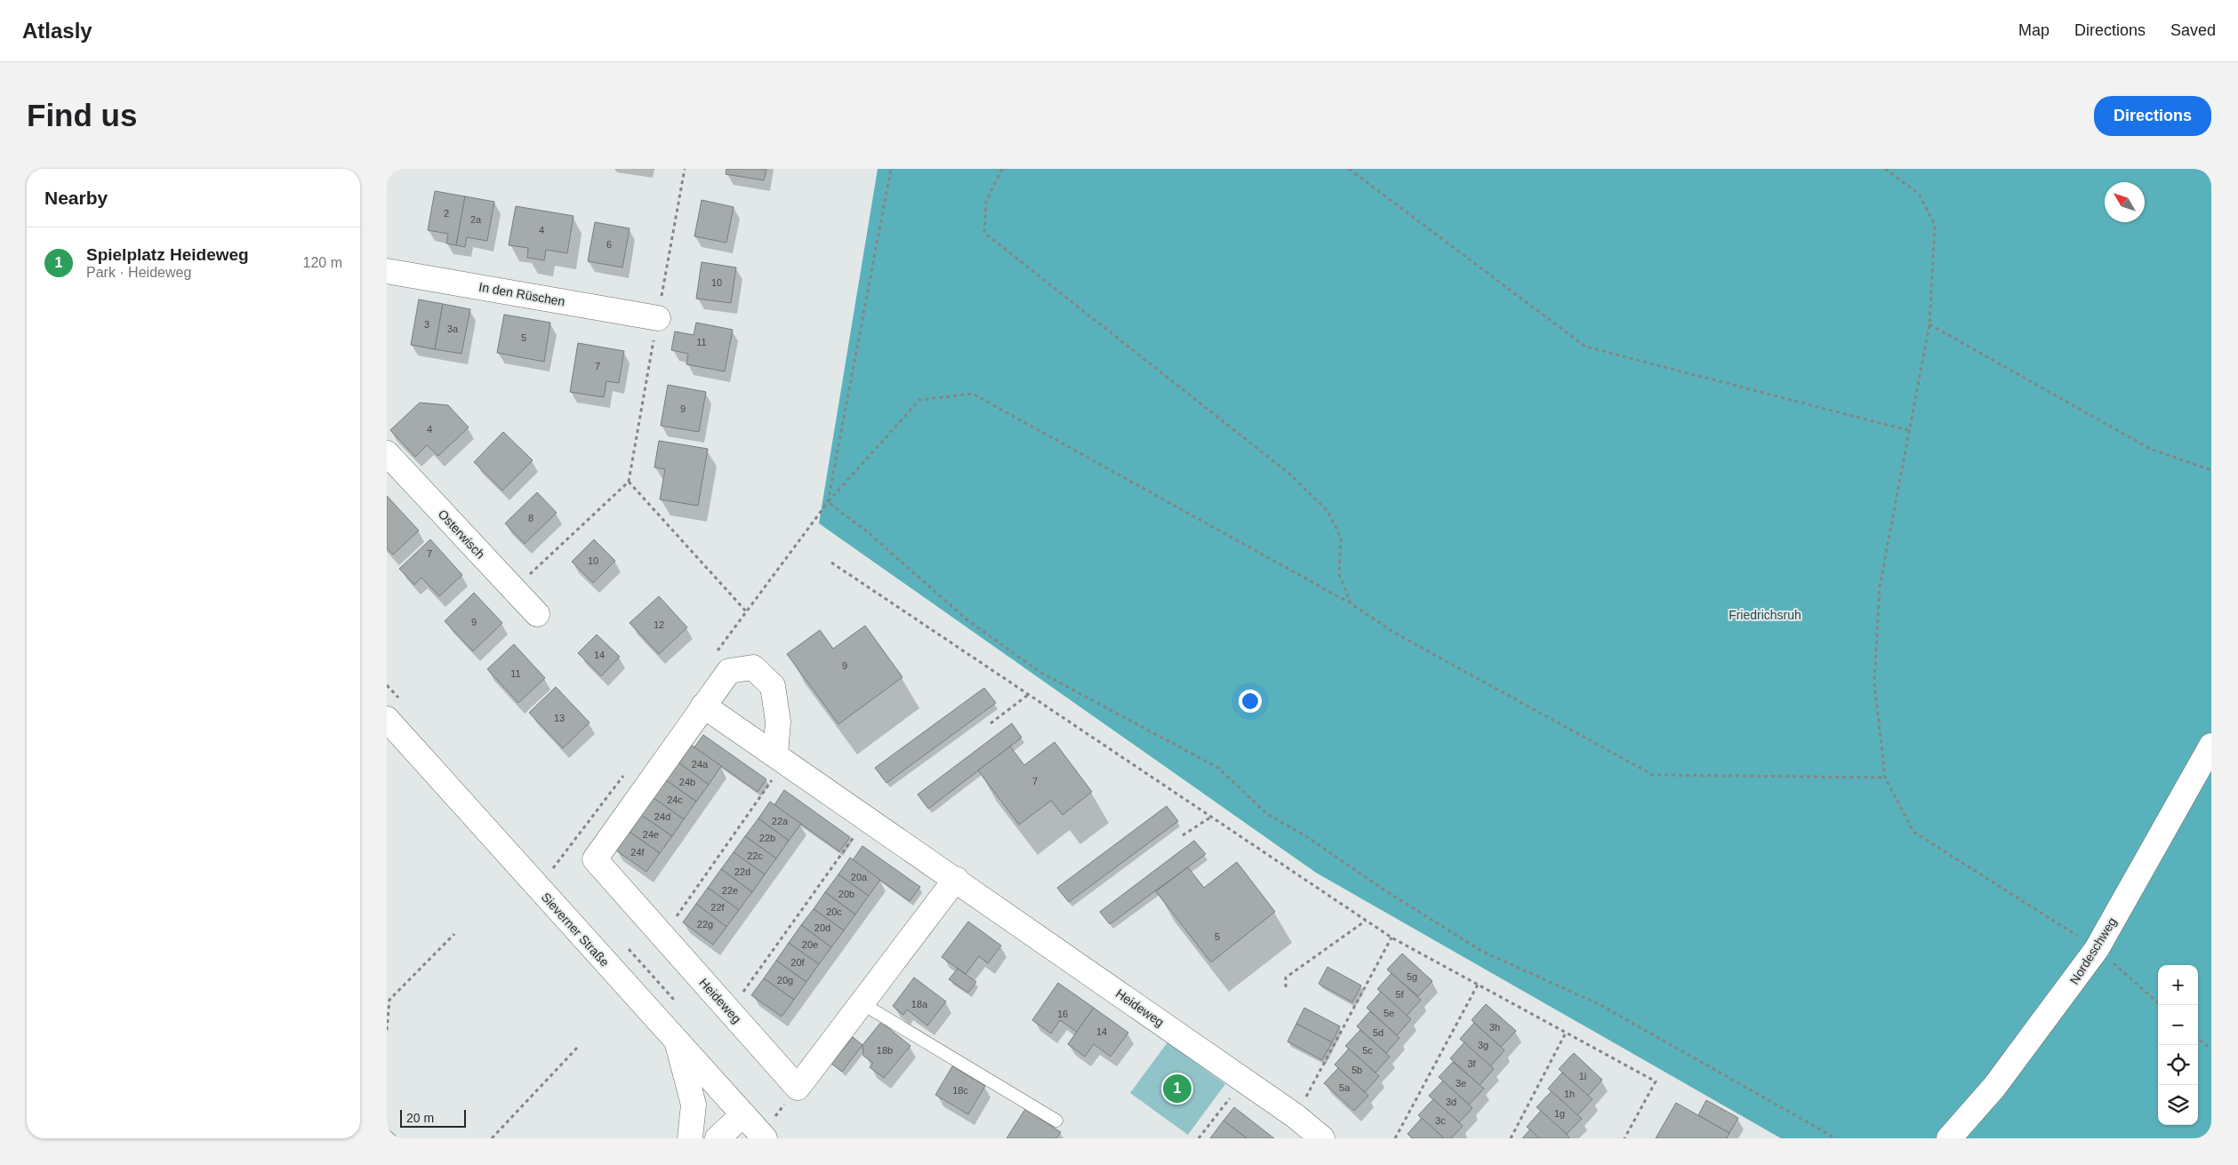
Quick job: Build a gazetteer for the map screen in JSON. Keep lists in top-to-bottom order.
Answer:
{
  "streets": {
    "street": [
      "In den Rüschen",
      "Osterwisch",
      "Sieverner Straße",
      "Nordeschweg",
      "Heideweg"
    ]
  },
  "parks": ["Friedrichsruh"],
  "house_numbers": [
    "2",
    "2a",
    "4",
    "6",
    "10",
    "3",
    "3a",
    "5",
    "11",
    "7",
    "9",
    "4",
    "8",
    "7",
    "10",
    "9",
    "12",
    "14",
    "9",
    "11",
    "13",
    "24a",
    "7",
    "24b",
    "24c",
    "24d",
    "22a",
    "24e",
    "22b",
    "24f",
    "22c",
    "22d",
    "20a",
    "22e",
    "20b",
    "22f",
    "20c",
    "22g",
    "20d",
    "5",
    "20e",
    "20f",
    "5g",
    "20g",
    "5f",
    "18a",
    "5e",
    "16",
    "3h",
    "14",
    "5d",
    "3g",
    "18b",
    "5c",
    "3f",
    "5b",
    "1i",
    "3e",
    "5a",
    "18c",
    "1h",
    "3d",
    "1g",
    "3c"
  ],
  "scale_bar": "20 m",
  "north": "top left",
  "page": {
    "header": "Atlasly",
    "nav": ["Map", "Directions", "Saved"],
    "buttons": "Directions",
    "title": "Find us",
    "heading": "Nearby",
    "list": [
      {
        "mark": "1",
        "name": "Spielplatz Heideweg",
        "note": "Park · Heideweg",
        "value": "120 m"
      }
    ],
    "map_buttons": ["+", "−"],
    "pins": "1",
    "scale": "20 m"
  }
}
